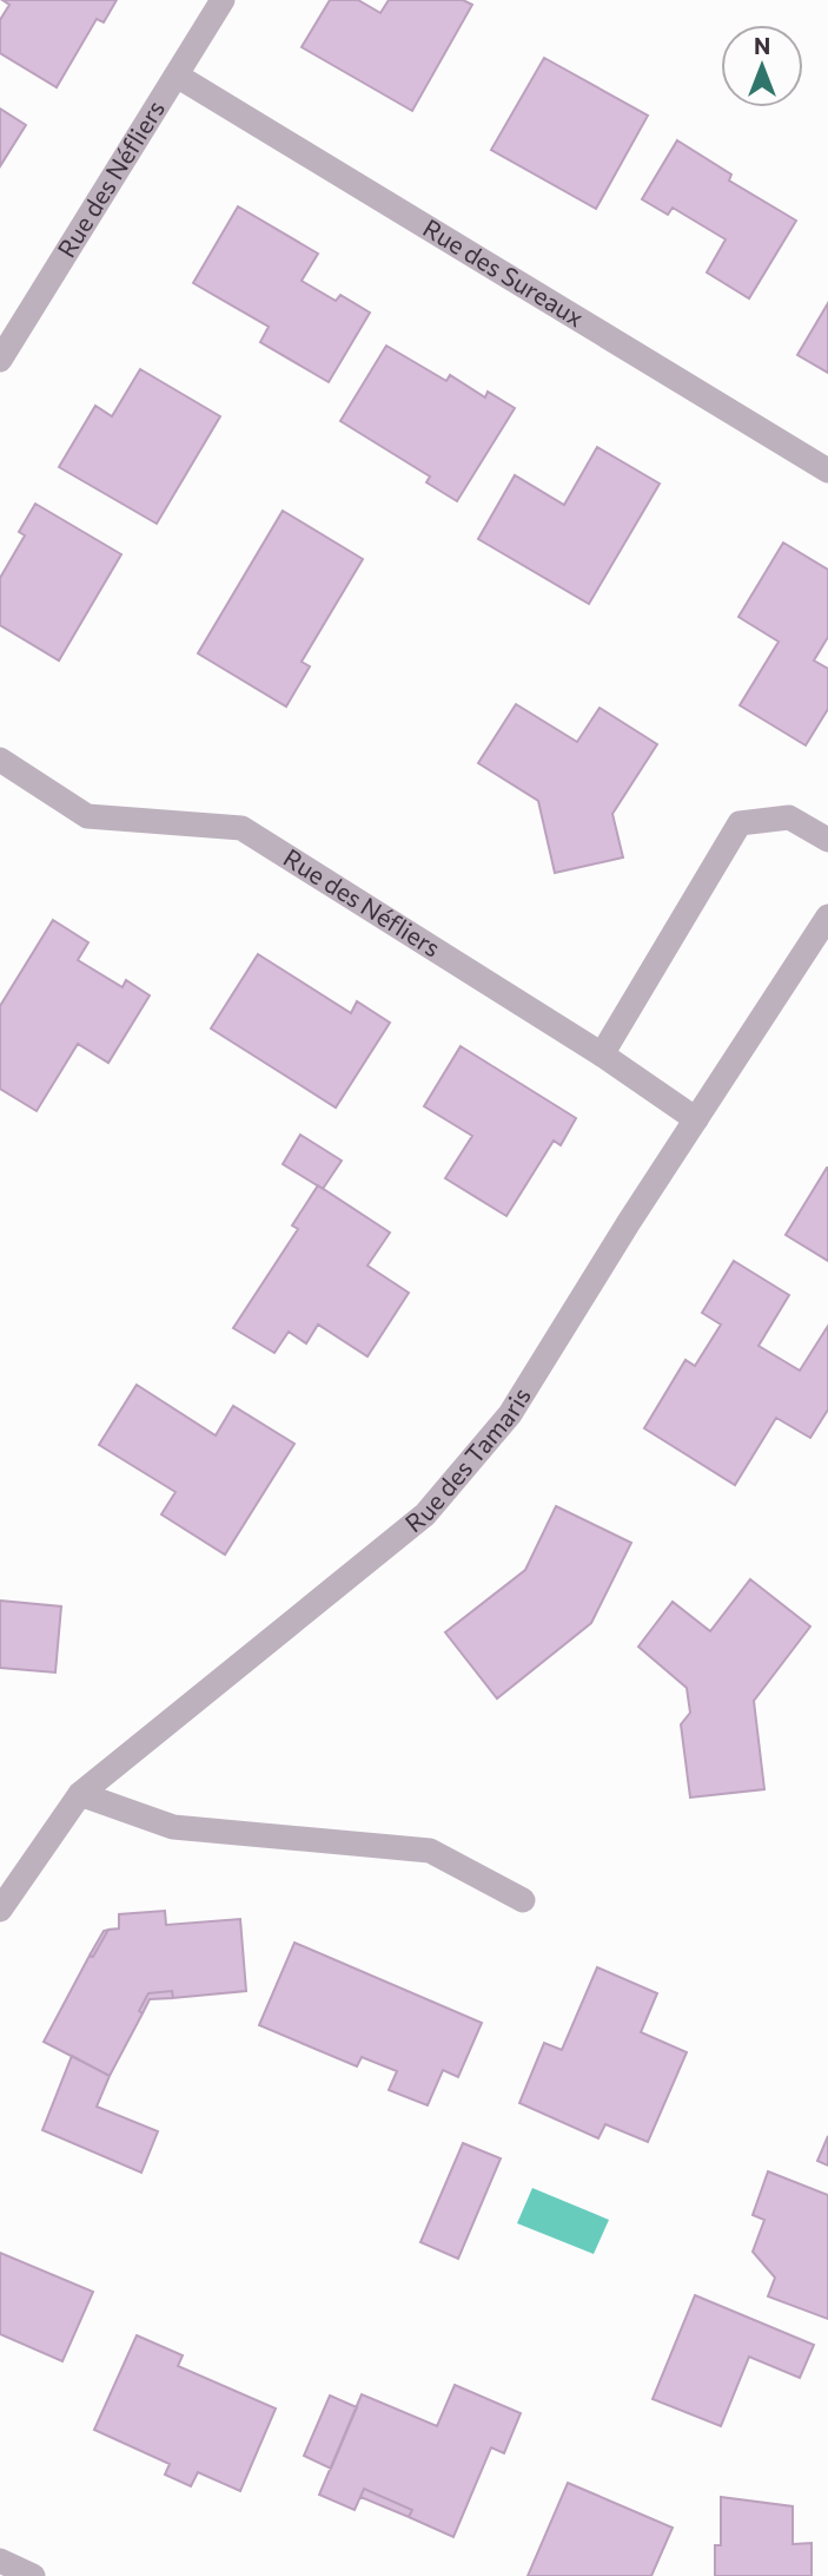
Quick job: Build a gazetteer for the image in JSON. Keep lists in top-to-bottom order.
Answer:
{
  "streets": {
    "street": ["Rue des Néfliers", "Rue des Sureaux", "Rue des Tamaris"]
  },
  "crossings": [
    ["Rue des Néfliers", "Rue des Sureaux"],
    ["Rue des Néfliers", "Rue des Tamaris"]
  ],
  "north": "top"
}
